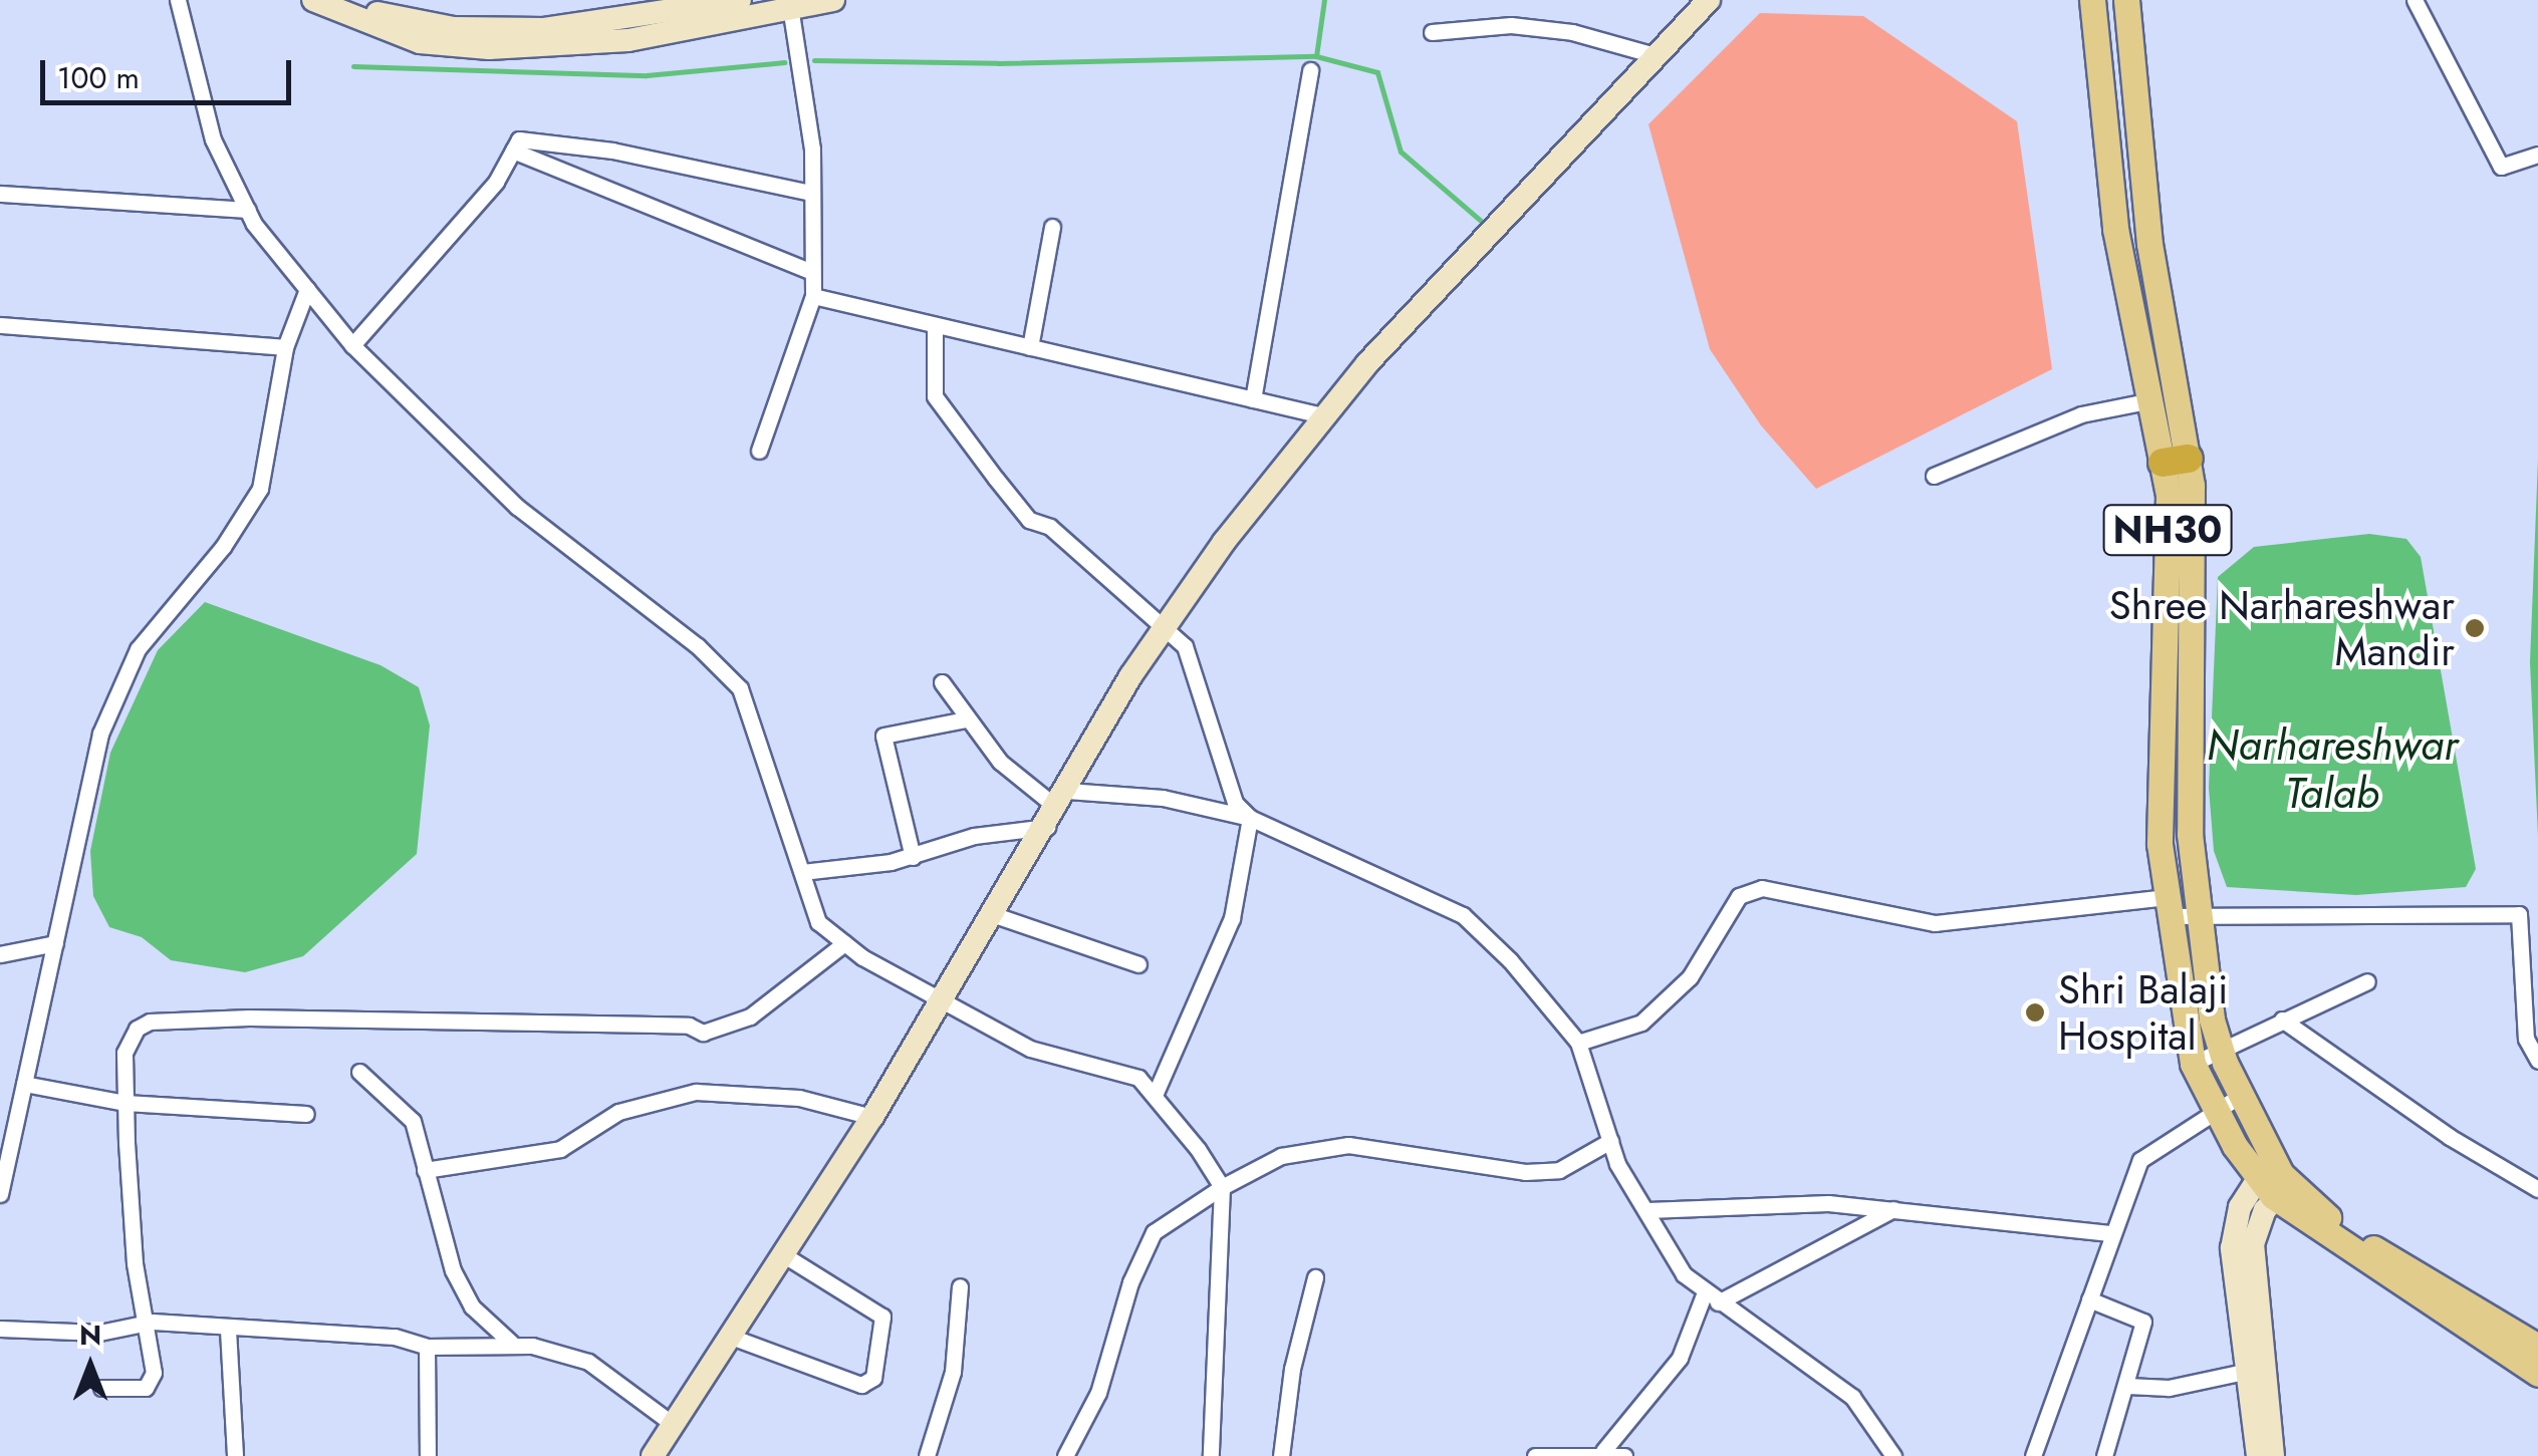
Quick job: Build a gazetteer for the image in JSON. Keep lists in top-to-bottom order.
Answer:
{
  "streets": {
    "main road": ["NH30"]
  },
  "water": ["Narhareshwar Talab"],
  "places": ["Shree Narhareshwar Mandir", "Shri Balaji Hospital"],
  "scale_bar": "100 m",
  "north": "top"
}
